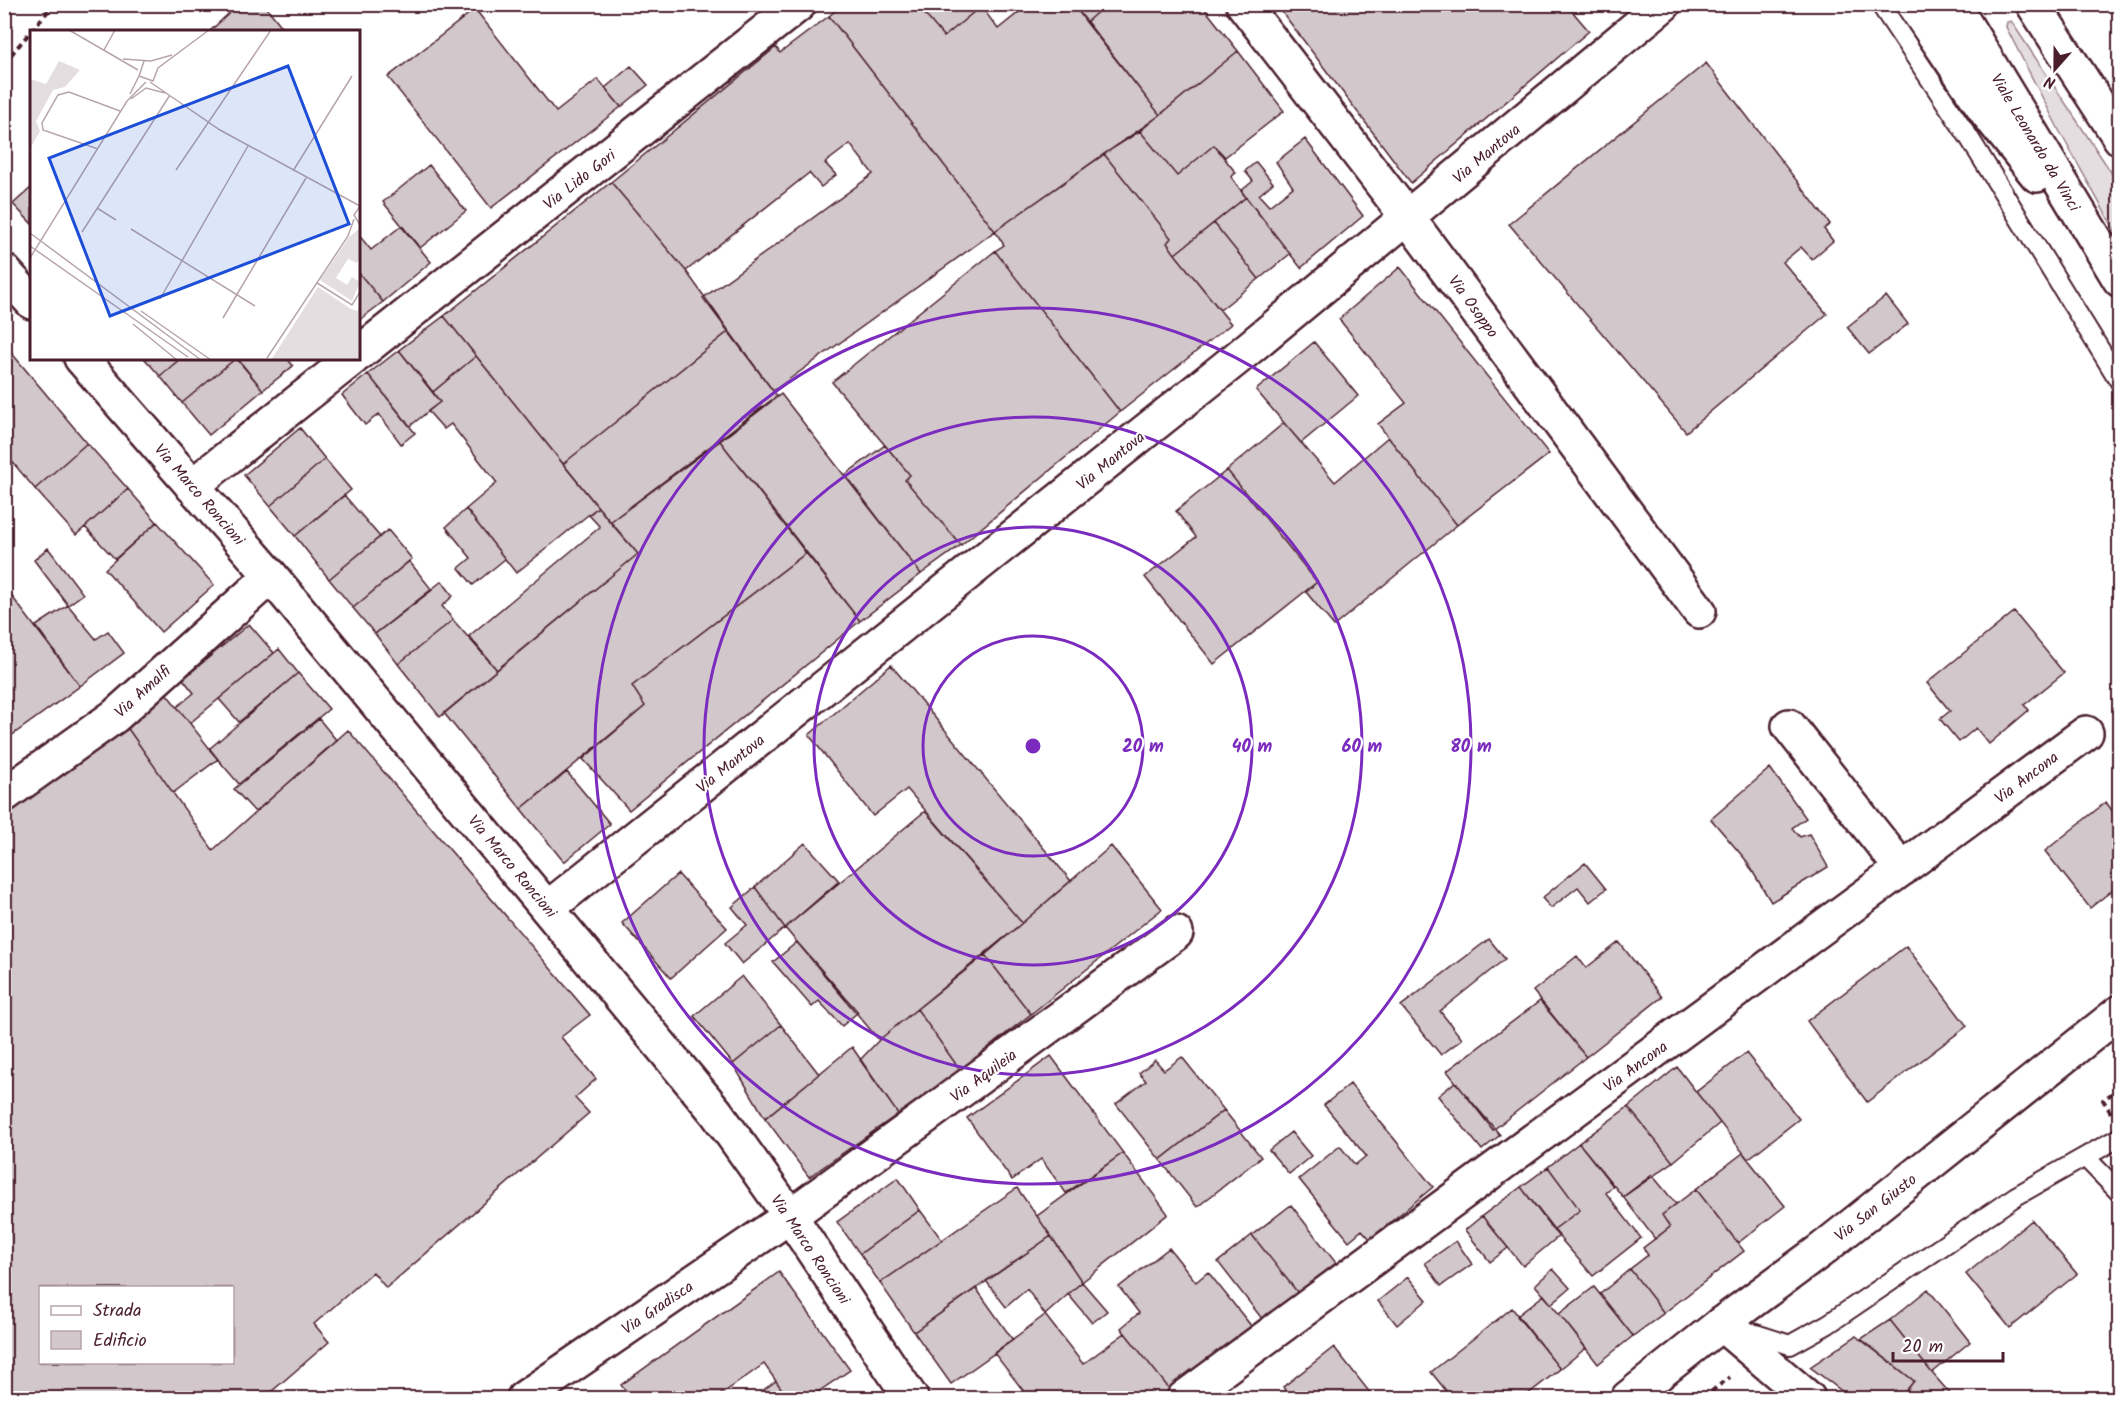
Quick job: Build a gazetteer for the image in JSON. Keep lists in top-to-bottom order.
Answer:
{
  "streets": {
    "main road": [
      "Viale Leonardo da Vinci",
      "Via Mantova",
      "Via Lido Gori",
      "Via Osoppo",
      "Via Marco Roncioni",
      "Via Amalfi",
      "Via Ancona",
      "Via Aquileia",
      "Via San Giusto",
      "Via Gradisca"
    ]
  },
  "crossings": [
    ["Via Mantova", "Via Osoppo"],
    ["Via Mantova", "Via Marco Roncioni"],
    ["Via Marco Roncioni", "Via Amalfi"],
    ["Via Marco Roncioni", "Via Aquileia"],
    ["Via Marco Roncioni", "Via Gradisca"],
    ["Via Aquileia", "Via Gradisca"]
  ],
  "legend": ["Strada", "Edificio"],
  "scale_bar": "20 m",
  "north": "bottom",
  "rings": [
    "20 m",
    "40 m",
    "60 m",
    "80 m"
  ]
}
